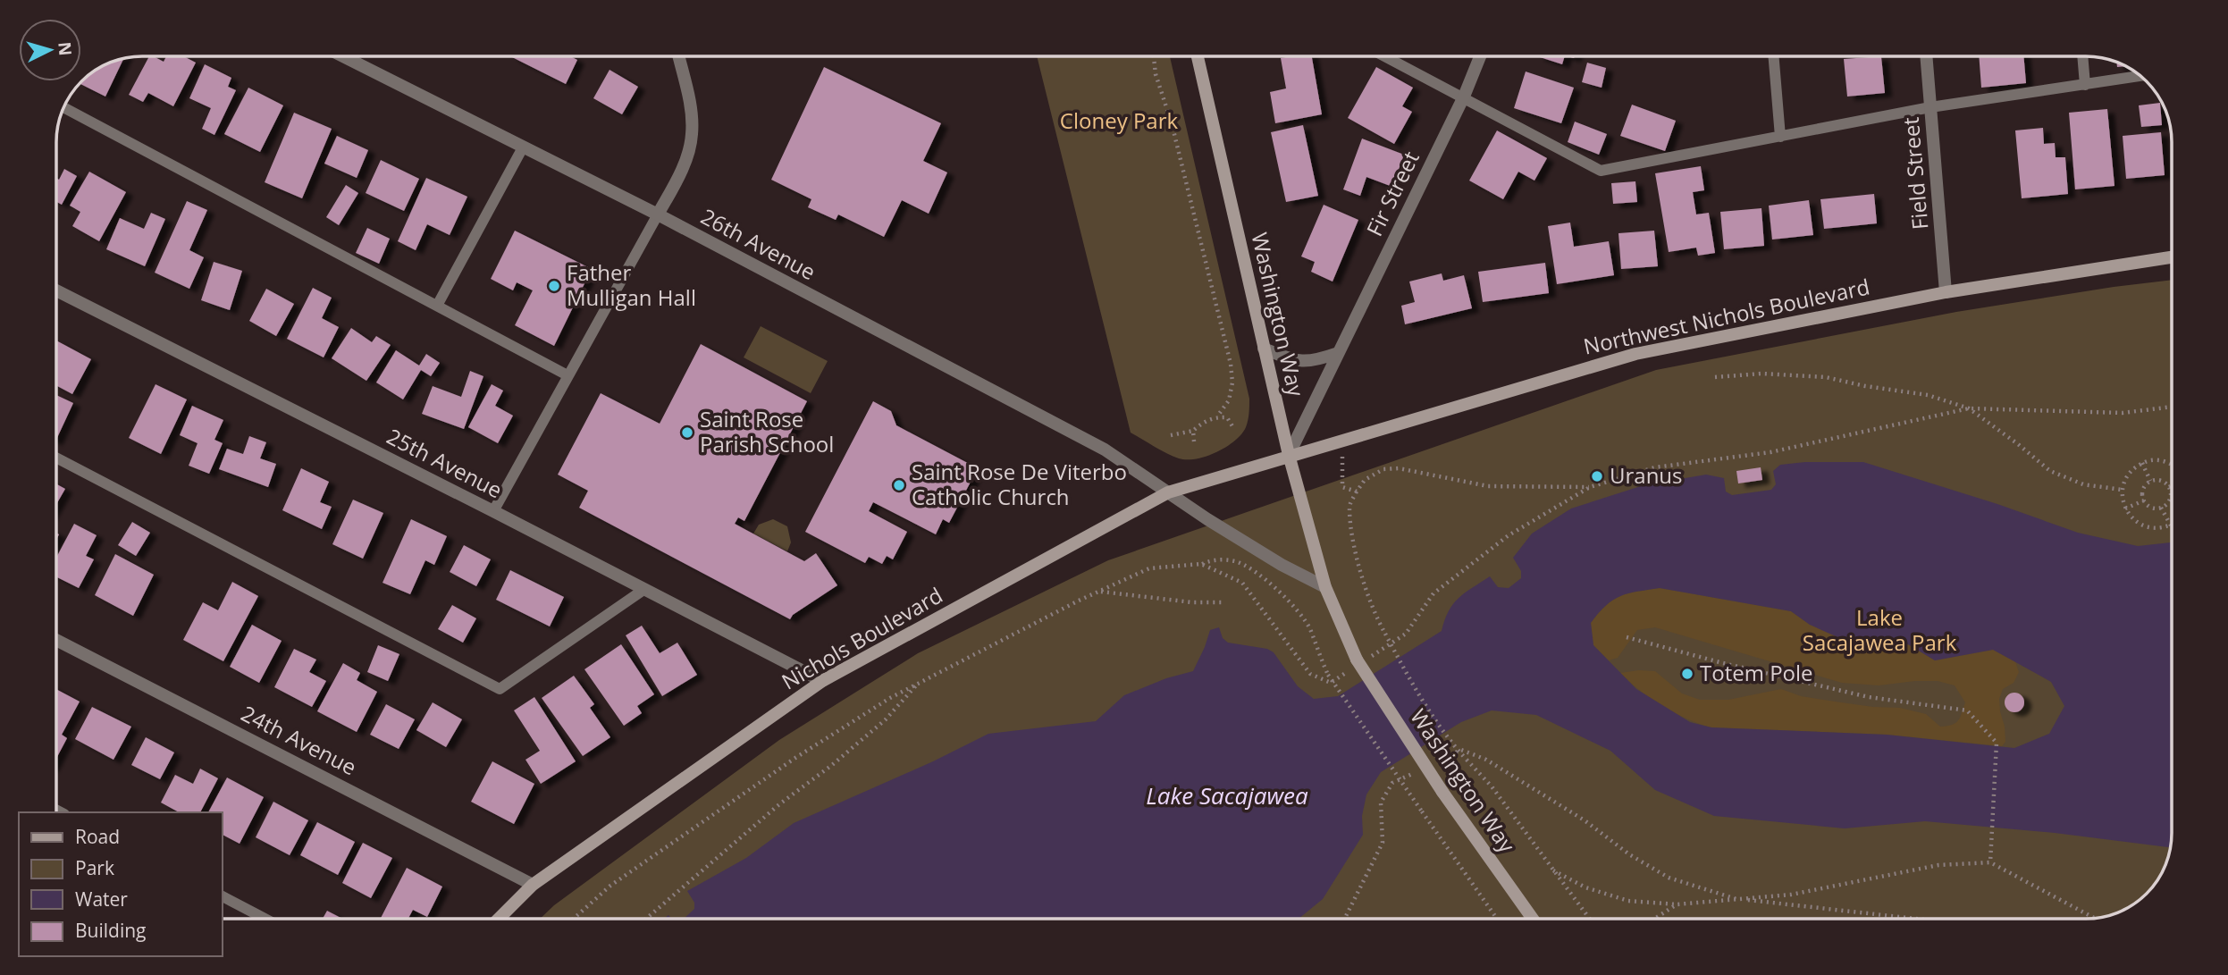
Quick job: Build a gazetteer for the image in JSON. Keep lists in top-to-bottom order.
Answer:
{
  "streets": {
    "main road": ["Washington Way", "Northwest Nichols Boulevard", "Nichols Boulevard"],
    "street": [
      "Field Street",
      "Fir Street",
      "26th Avenue",
      "25th Avenue",
      "24th Avenue"
    ]
  },
  "crossings": [
    ["Field Street", "Northwest Nichols Boulevard"],
    ["Fir Street", "Washington Way"],
    ["Fir Street", "Northwest Nichols Boulevard"],
    ["Fir Street", "Nichols Boulevard"],
    ["26th Avenue", "Nichols Boulevard"],
    ["Washington Way", "Northwest Nichols Boulevard"],
    ["Washington Way", "Nichols Boulevard"],
    ["Northwest Nichols Boulevard", "Nichols Boulevard"],
    ["25th Avenue", "Nichols Boulevard"],
    ["Nichols Boulevard", "24th Avenue"]
  ],
  "water": ["Lake Sacajawea"],
  "parks": ["Cloney Park", "Lake Sacajawea Park"],
  "places": [
    "Father Mulligan Hall",
    "Saint Rose Parish School",
    "Uranus",
    "Saint Rose De Viterbo Catholic Church",
    "Totem Pole"
  ],
  "legend": [
    "Road",
    "Park",
    "Water",
    "Building"
  ],
  "north": "right"
}
